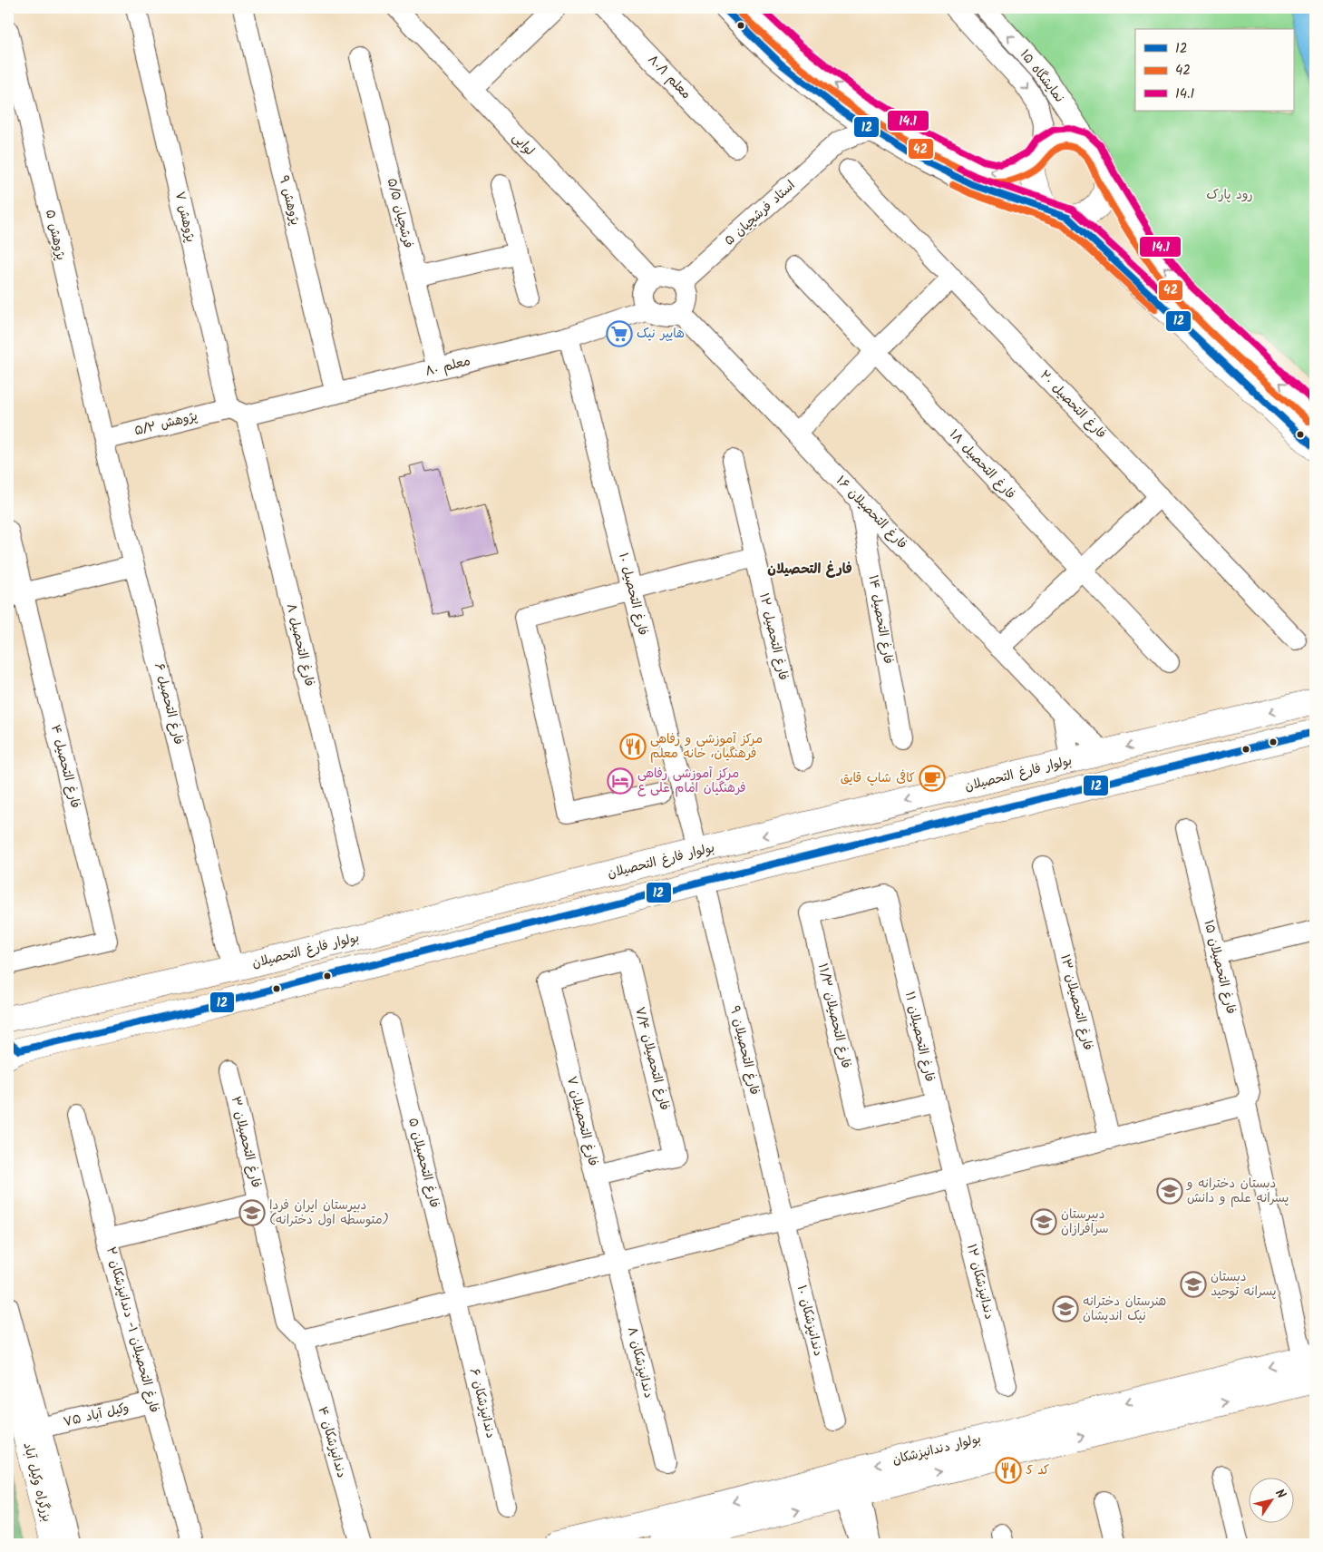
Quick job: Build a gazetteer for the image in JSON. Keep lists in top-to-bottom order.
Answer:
{
  "streets": {
    "main road": ["بولوار فارغ التحصیلان", "بولوار دندانپزشکان", "بزرگراه وکیل آباد"],
    "street": [
      "نمایشگاه ۱۵",
      "معلم ۸۰/۱",
      "لوایی",
      "پژوهش ۹",
      "فرشچیان ۵/۵",
      "استاد فرشچیان ۵",
      "پژوهش ۷",
      "پژوهش ۵",
      "معلم ۸۰",
      "فارغ التحصیل ۲۰",
      "پژوهش ۵/۲",
      "فارغ التحصیل ۱۸",
      "فارغ التحصیلان ۱۶",
      "فارغ التحصیل ۱۰",
      "فارغ التحصیل ۱۴",
      "فارغ التحصیل ۱۲",
      "فارغ التحصیل ۸",
      "فارغ التحصیل ۶",
      "فارغ التحصیل ۴",
      "فارغ التحصیلان ۱۵",
      "فارغ التحصیلان ۱۳",
      "فارغ التحصیلان ۱۱/۳",
      "فارغ التحصیلان ۱۱",
      "فارغ التحصیلان ۹",
      "فارغ التحصیلان ۷/۴",
      "فارغ التحصیلان ۷",
      "فارغ التحصیلان ۳",
      "فارغ التحصیلان ۵",
      "دندانپزشکان ۱۲",
      "دندانپزشکان ۱۰",
      "فارغ التحصیلان ۱- دندانپزشکان ۲",
      "دندانپزشکان ۸",
      "دندانپزشکان ۶",
      "وکیل آباد ۷۵",
      "دندانپزشکان ۴"
    ]
  },
  "crossings": [
    ["لوایی", "استاد فرشچیان ۵"],
    ["لوایی", "معلم ۸۰"],
    ["لوایی", "فارغ التحصیلان ۱۶"],
    ["پژوهش ۹", "معلم ۸۰"],
    ["فرشچیان ۵/۵", "معلم ۸۰"],
    ["استاد فرشچیان ۵", "معلم ۸۰"],
    ["استاد فرشچیان ۵", "فارغ التحصیلان ۱۶"],
    ["پژوهش ۷", "معلم ۸۰"],
    ["پژوهش ۷", "پژوهش ۵/۲"],
    ["پژوهش ۷", "فارغ التحصیل ۸"],
    ["پژوهش ۵", "پژوهش ۵/۲"],
    ["پژوهش ۵", "فارغ التحصیل ۶"],
    ["معلم ۸۰", "پژوهش ۵/۲"],
    ["معلم ۸۰", "فارغ التحصیلان ۱۶"],
    ["معلم ۸۰", "فارغ التحصیل ۱۰"],
    ["معلم ۸۰", "فارغ التحصیل ۸"],
    ["پژوهش ۵/۲", "فارغ التحصیل ۸"],
    ["پژوهش ۵/۲", "فارغ التحصیل ۶"],
    ["فارغ التحصیلان ۱۶", "فارغ التحصیل ۱۴"],
    ["فارغ التحصیلان ۱۶", "بولوار فارغ التحصیلان"],
    ["فارغ التحصیل ۱۰", "بولوار فارغ التحصیلان"],
    ["فارغ التحصیل ۶", "بولوار فارغ التحصیلان"],
    ["بولوار فارغ التحصیلان", "فارغ التحصیلان ۹"],
    ["فارغ التحصیلان ۱۵", "بولوار دندانپزشکان"],
    ["فارغ التحصیلان ۱۱/۳", "فارغ التحصیلان ۱۱"],
    ["فارغ التحصیلان ۱۱", "دندانپزشکان ۱۲"],
    ["فارغ التحصیلان ۹", "دندانپزشکان ۱۰"],
    ["فارغ التحصیلان ۷/۴", "فارغ التحصیلان ۷"],
    ["فارغ التحصیلان ۷", "دندانپزشکان ۸"],
    ["فارغ التحصیلان ۳", "دندانپزشکان ۴"],
    ["فارغ التحصیلان ۵", "دندانپزشکان ۶"],
    ["فارغ التحصیلان ۱- دندانپزشکان ۲", "وکیل آباد ۷۵"]
  ],
  "districts": ["فارغ التحصیلان"],
  "parks": ["رود پارک"],
  "places": {
    "supermarket": ["هایپر نیک"],
    "restaurant": ["مرکز آموزشی و رفاهی فرهنگیان، خانه معلم", "کد 5"],
    "cafe": ["کافی شاپ قایق"],
    "hotel": ["مرکز آموزشی رفاهی فرهنگیان امام علی ع"],
    "school or university": [
      "دبستان دخترانه و پسرانه علم و دانش",
      "دبیرستان ایران فردا (متوسطه اول دخترانه)",
      "دبیرستان سرافرازان",
      "دبستان پسرانه توحید",
      "هنرستان دخترانه نیک اندیشان"
    ]
  },
  "lines": ["transit line 12", "transit line 14.1", "transit line 42"],
  "legend": ["12", "42", "14.1"],
  "north": "top right"
}
